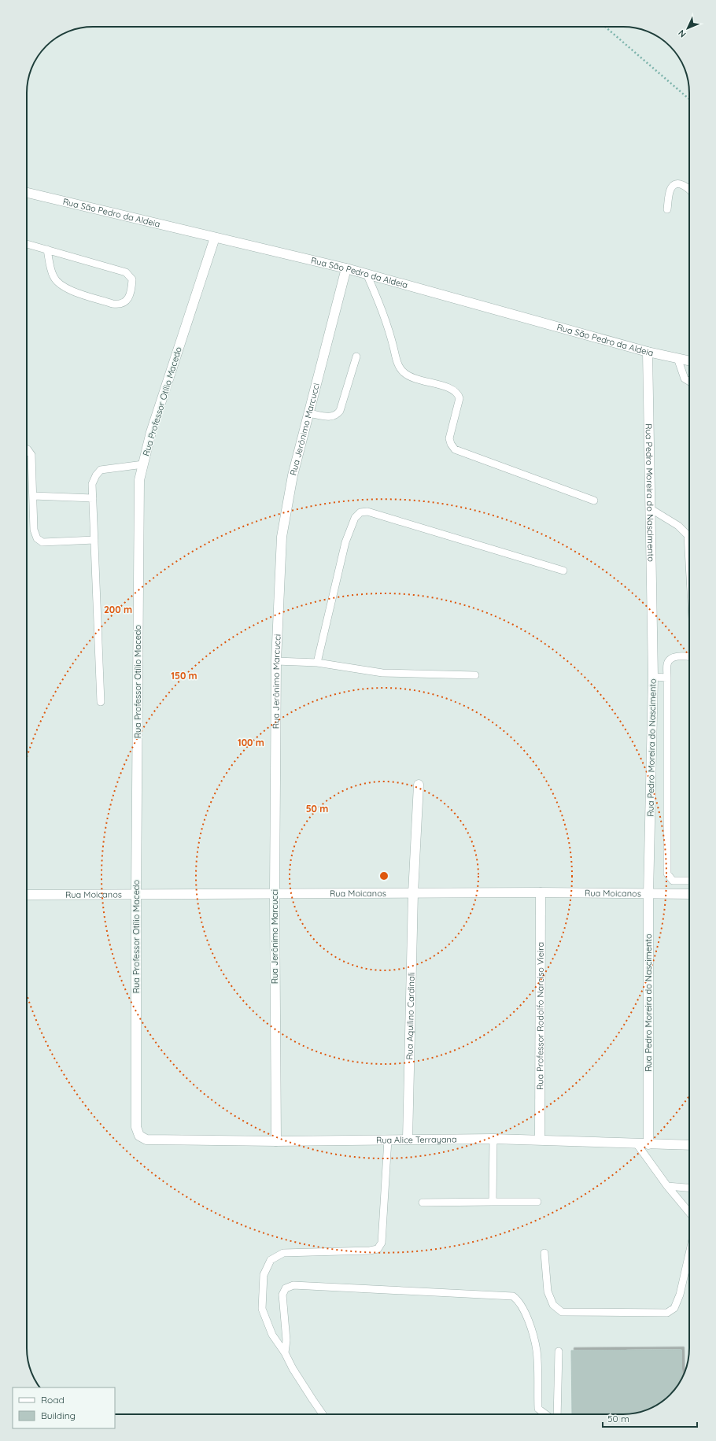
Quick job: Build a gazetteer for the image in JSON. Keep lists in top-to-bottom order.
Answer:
{
  "streets": {
    "street": [
      "Rua São Pedro da Aldeia",
      "Rua Professor Otílio Macedo",
      "Rua Jerônimo Marcucci",
      "Rua Pedro Moreira do Nascimento",
      "Rua Moicanos",
      "Rua Professor Rodolfo Narciso Vieira",
      "Rua Aquilino Cardinali",
      "Rua Alice Terrayana"
    ]
  },
  "crossings": [
    ["Rua São Pedro da Aldeia", "Rua Professor Otílio Macedo"],
    ["Rua São Pedro da Aldeia", "Rua Jerônimo Marcucci"],
    ["Rua São Pedro da Aldeia", "Rua Pedro Moreira do Nascimento"],
    ["Rua Professor Otílio Macedo", "Rua Moicanos"],
    ["Rua Professor Otílio Macedo", "Rua Alice Terrayana"],
    ["Rua Jerônimo Marcucci", "Rua Moicanos"],
    ["Rua Jerônimo Marcucci", "Rua Alice Terrayana"],
    ["Rua Pedro Moreira do Nascimento", "Rua Moicanos"],
    ["Rua Pedro Moreira do Nascimento", "Rua Alice Terrayana"],
    ["Rua Moicanos", "Rua Professor Rodolfo Narciso Vieira"],
    ["Rua Moicanos", "Rua Aquilino Cardinali"],
    ["Rua Professor Rodolfo Narciso Vieira", "Rua Alice Terrayana"],
    ["Rua Aquilino Cardinali", "Rua Alice Terrayana"]
  ],
  "legend": ["Road", "Building"],
  "scale_bar": "50 m",
  "north": "bottom left",
  "rings": [
    "200 m",
    "150 m",
    "100 m",
    "50 m"
  ]
}
